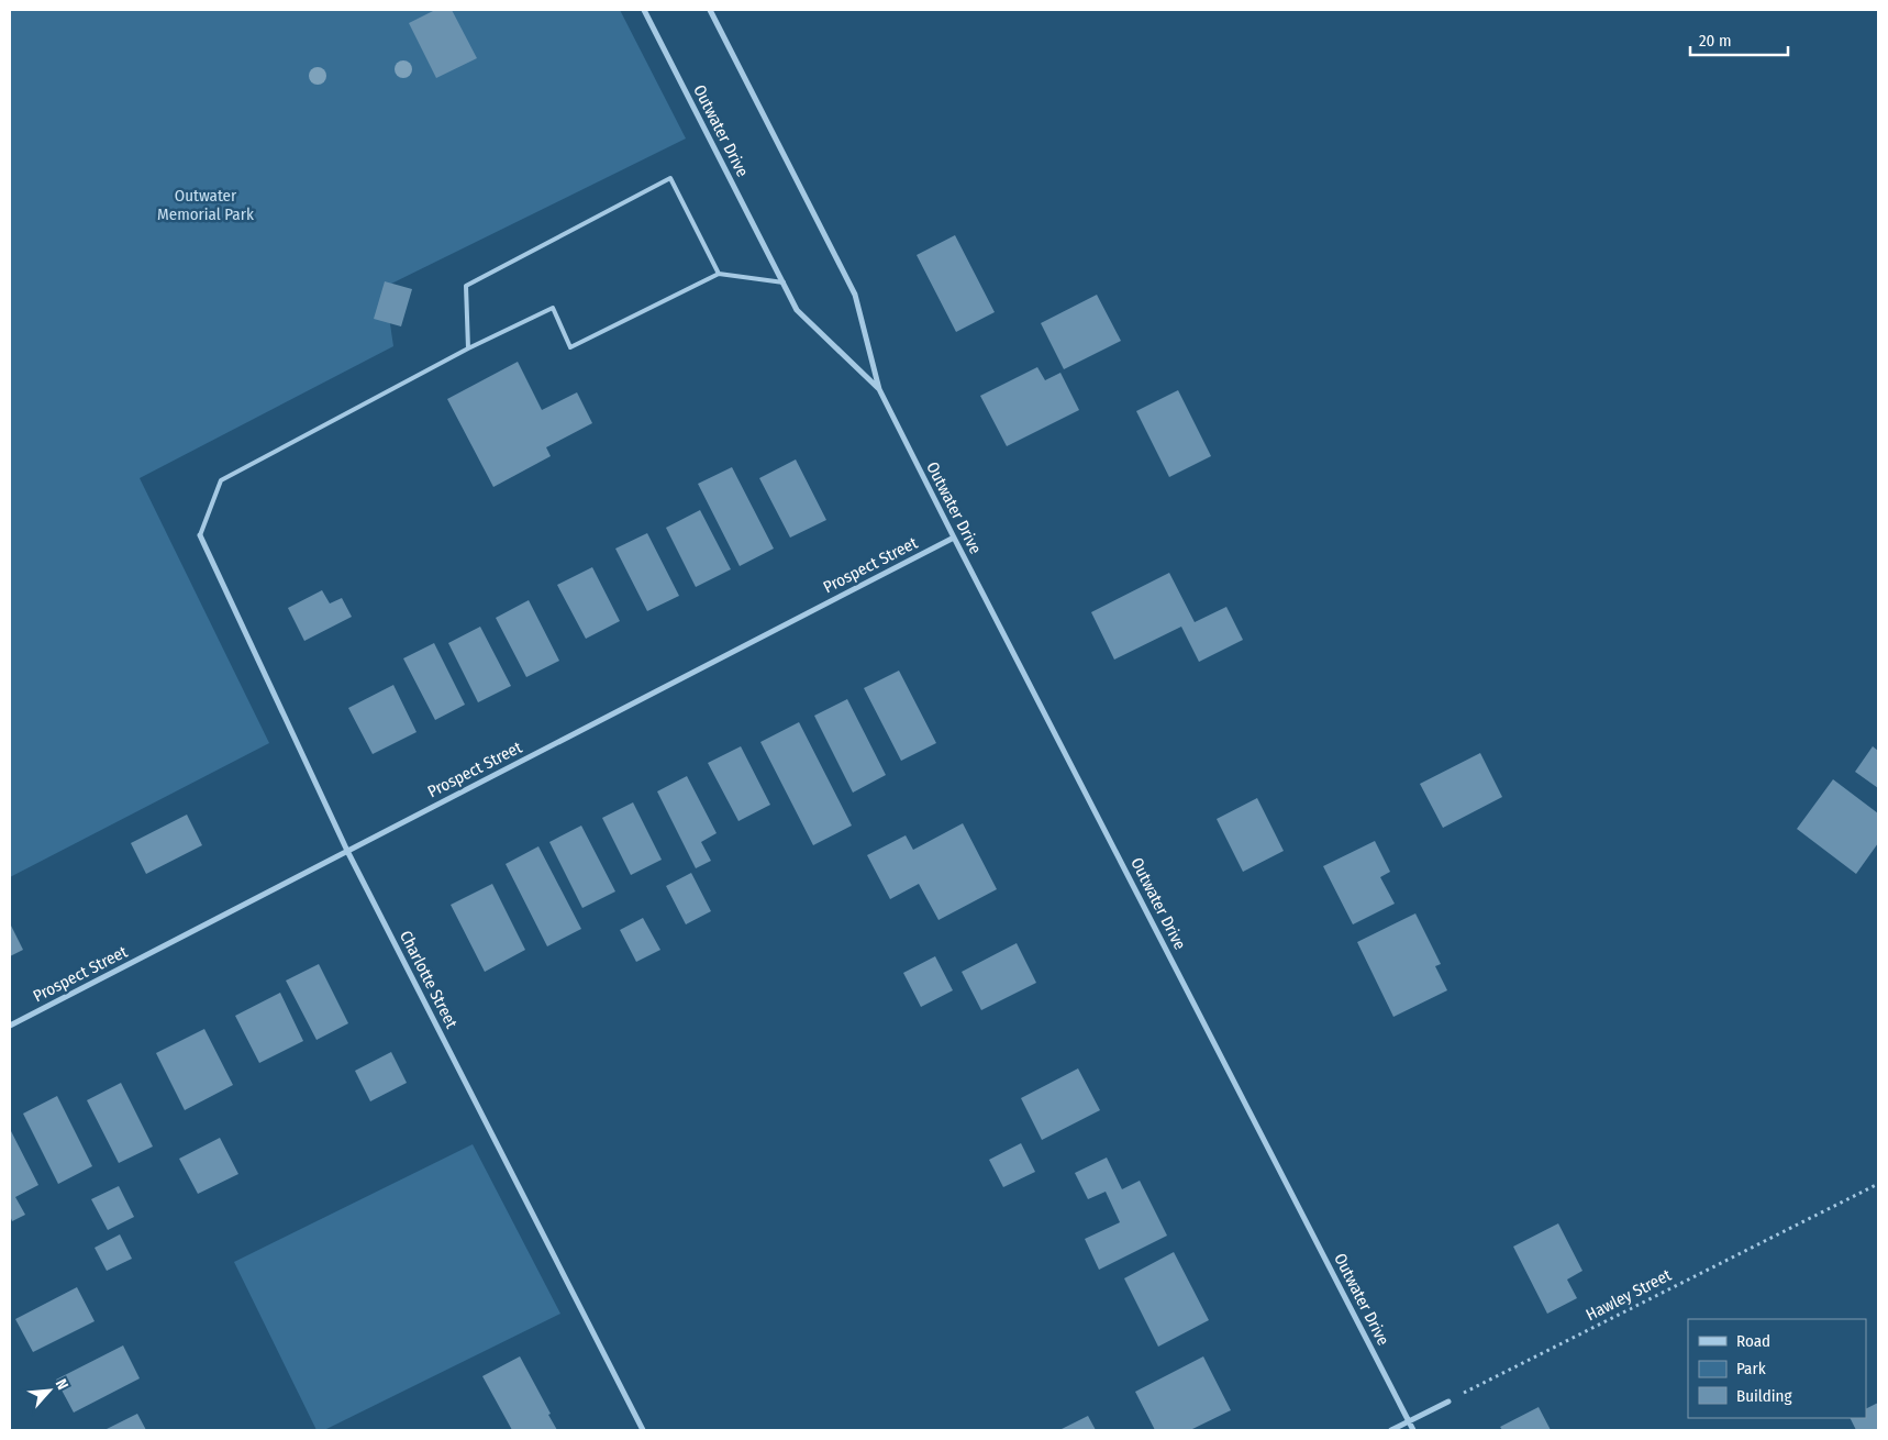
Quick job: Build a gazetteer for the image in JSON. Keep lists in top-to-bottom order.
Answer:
{
  "streets": {
    "street": ["Outwater Drive", "Prospect Street", "Charlotte Street"],
    "path": ["Hawley Street"]
  },
  "crossings": [
    ["Outwater Drive", "Prospect Street"],
    ["Prospect Street", "Charlotte Street"]
  ],
  "parks": ["Outwater Memorial Park"],
  "legend": ["Road", "Park", "Building"],
  "scale_bar": "20 m",
  "north": "top right"
}
